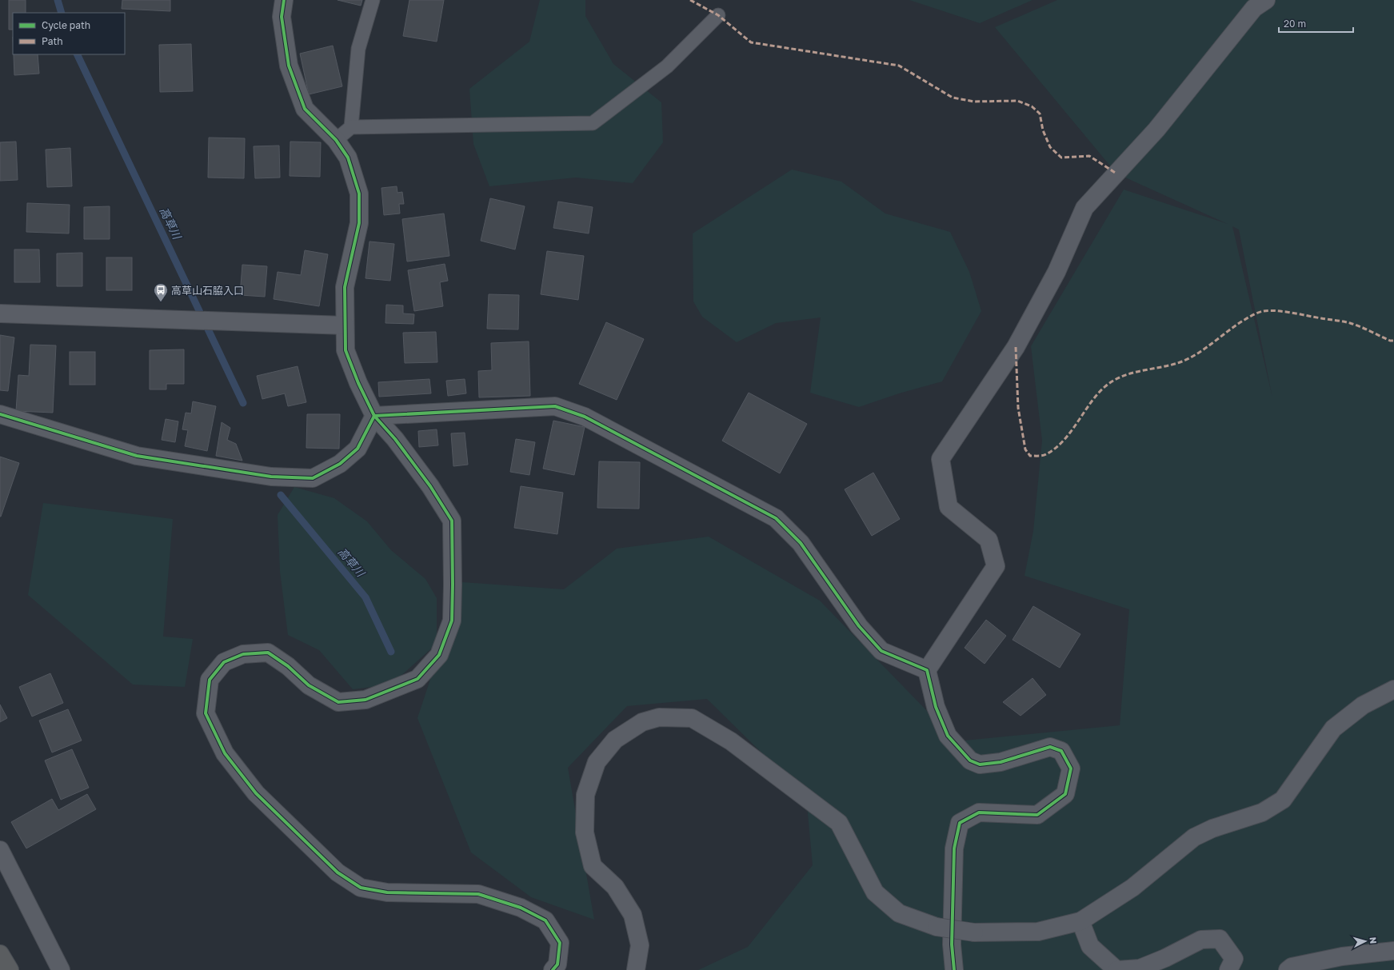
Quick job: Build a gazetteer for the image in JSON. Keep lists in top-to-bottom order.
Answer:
{
  "water": ["高草川"],
  "places": {
    "bus stop": ["高草山石脇入口"]
  },
  "legend": ["Cycle path", "Path"],
  "scale_bar": "20 m",
  "north": "right"
}
